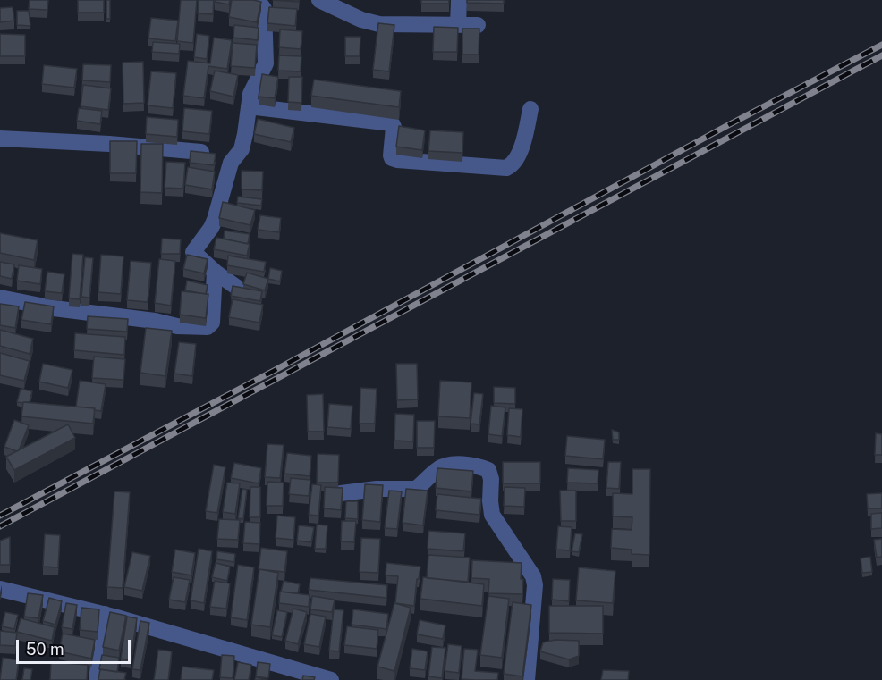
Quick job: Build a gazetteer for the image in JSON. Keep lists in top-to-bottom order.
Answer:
{
  "scale_bar": "50 m"
}
